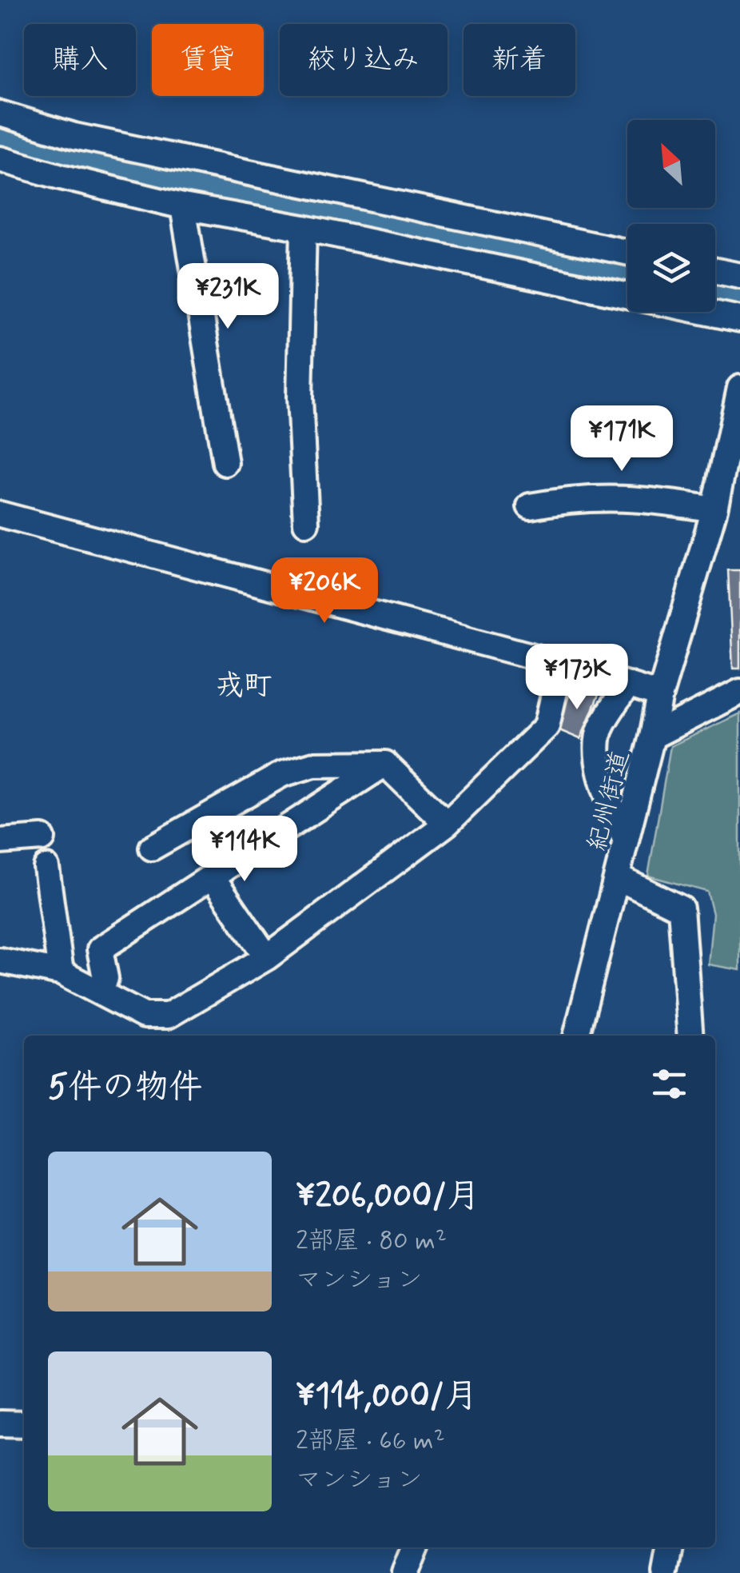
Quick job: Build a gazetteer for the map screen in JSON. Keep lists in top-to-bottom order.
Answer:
{
  "streets": {
    "street": ["紀州街道"]
  },
  "districts": ["戎町"],
  "north": "top left",
  "page": {
    "chip": [
      "購入",
      "賃貸",
      "絞り込み",
      "新着"
    ],
    "price": [
      "¥231K",
      "¥171K",
      "¥206K",
      "¥173K",
      "¥114K"
    ],
    "heading": "5件の物件",
    "list": [
      {
        "name": "¥206,000/月",
        "note": "2部屋 · 80 m² · マンション"
      },
      {
        "name": "¥114,000/月",
        "note": "2部屋 · 66 m² · マンション"
      }
    ]
  }
}
